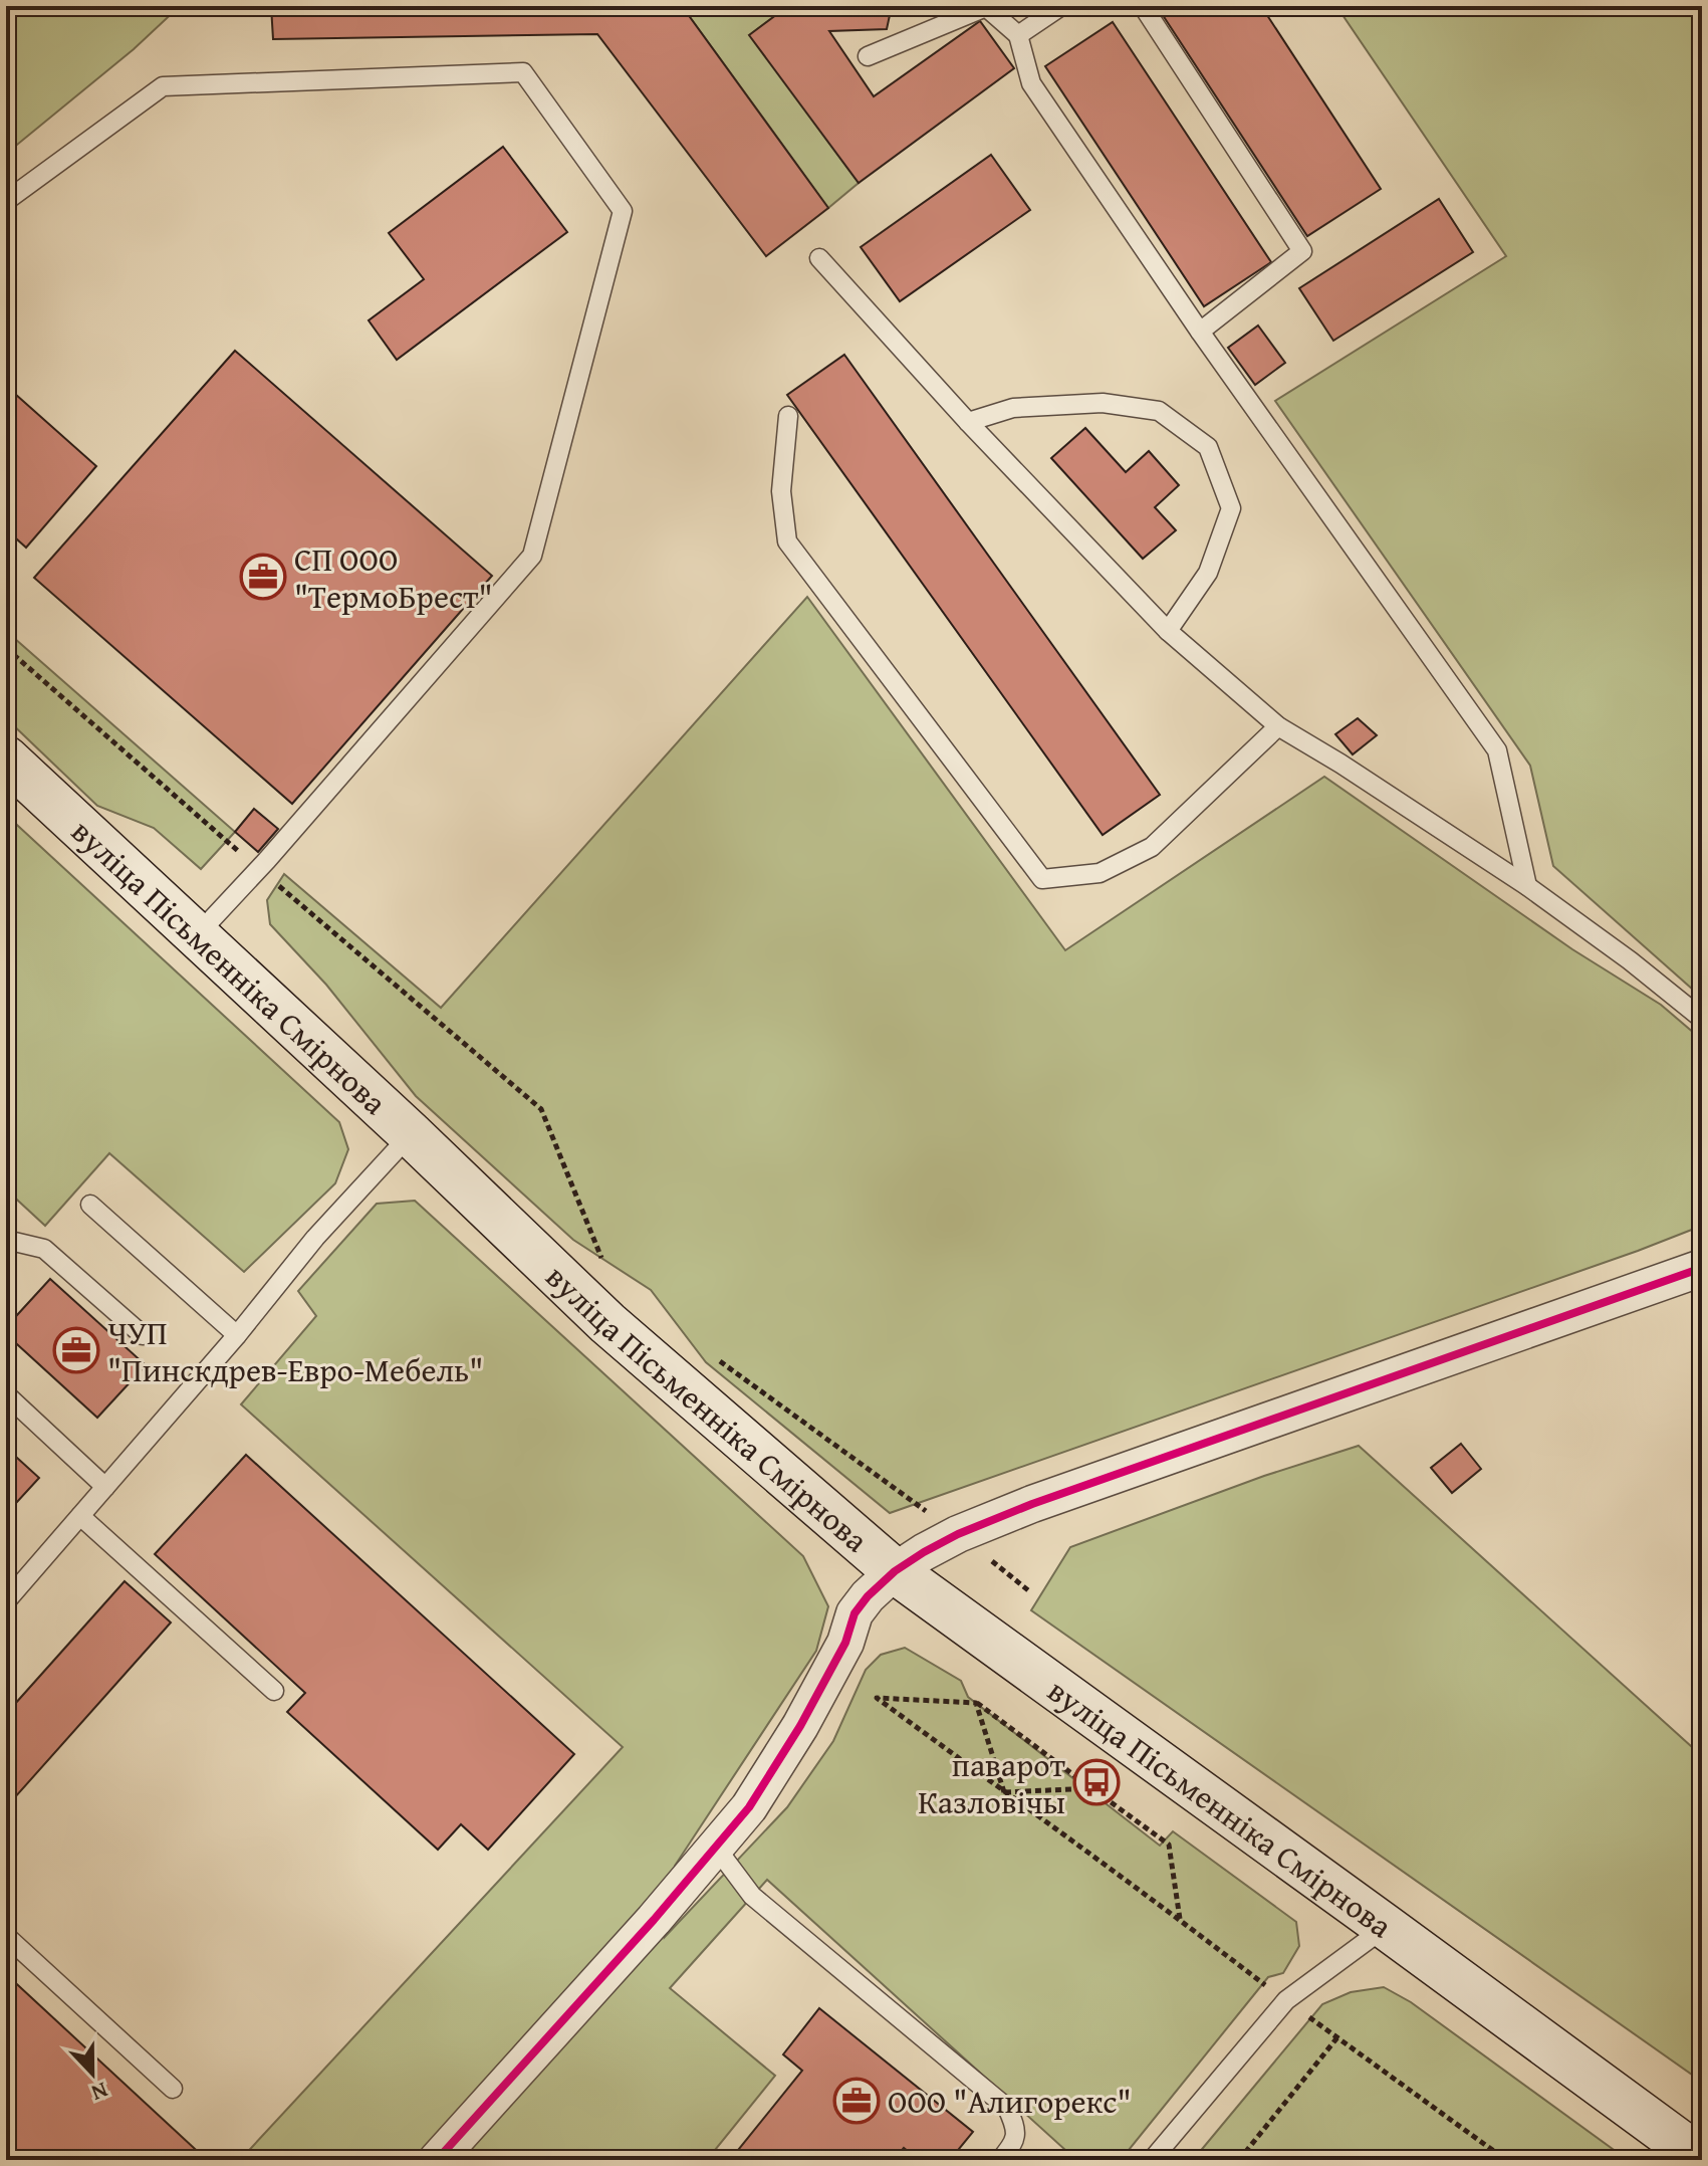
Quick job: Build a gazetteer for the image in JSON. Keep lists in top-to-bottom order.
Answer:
{
  "streets": {
    "main road": ["вуліца Пісьменніка Смірнова"]
  },
  "places": {
    "office": ["СП ООО \"ТермоБрест\"", "ЧУП \"Пинскдрев-Евро-Мебель\"", "ООО \"Алигорекс\""],
    "bus stop": ["паварот Казловічы"]
  },
  "north": "bottom"
}
